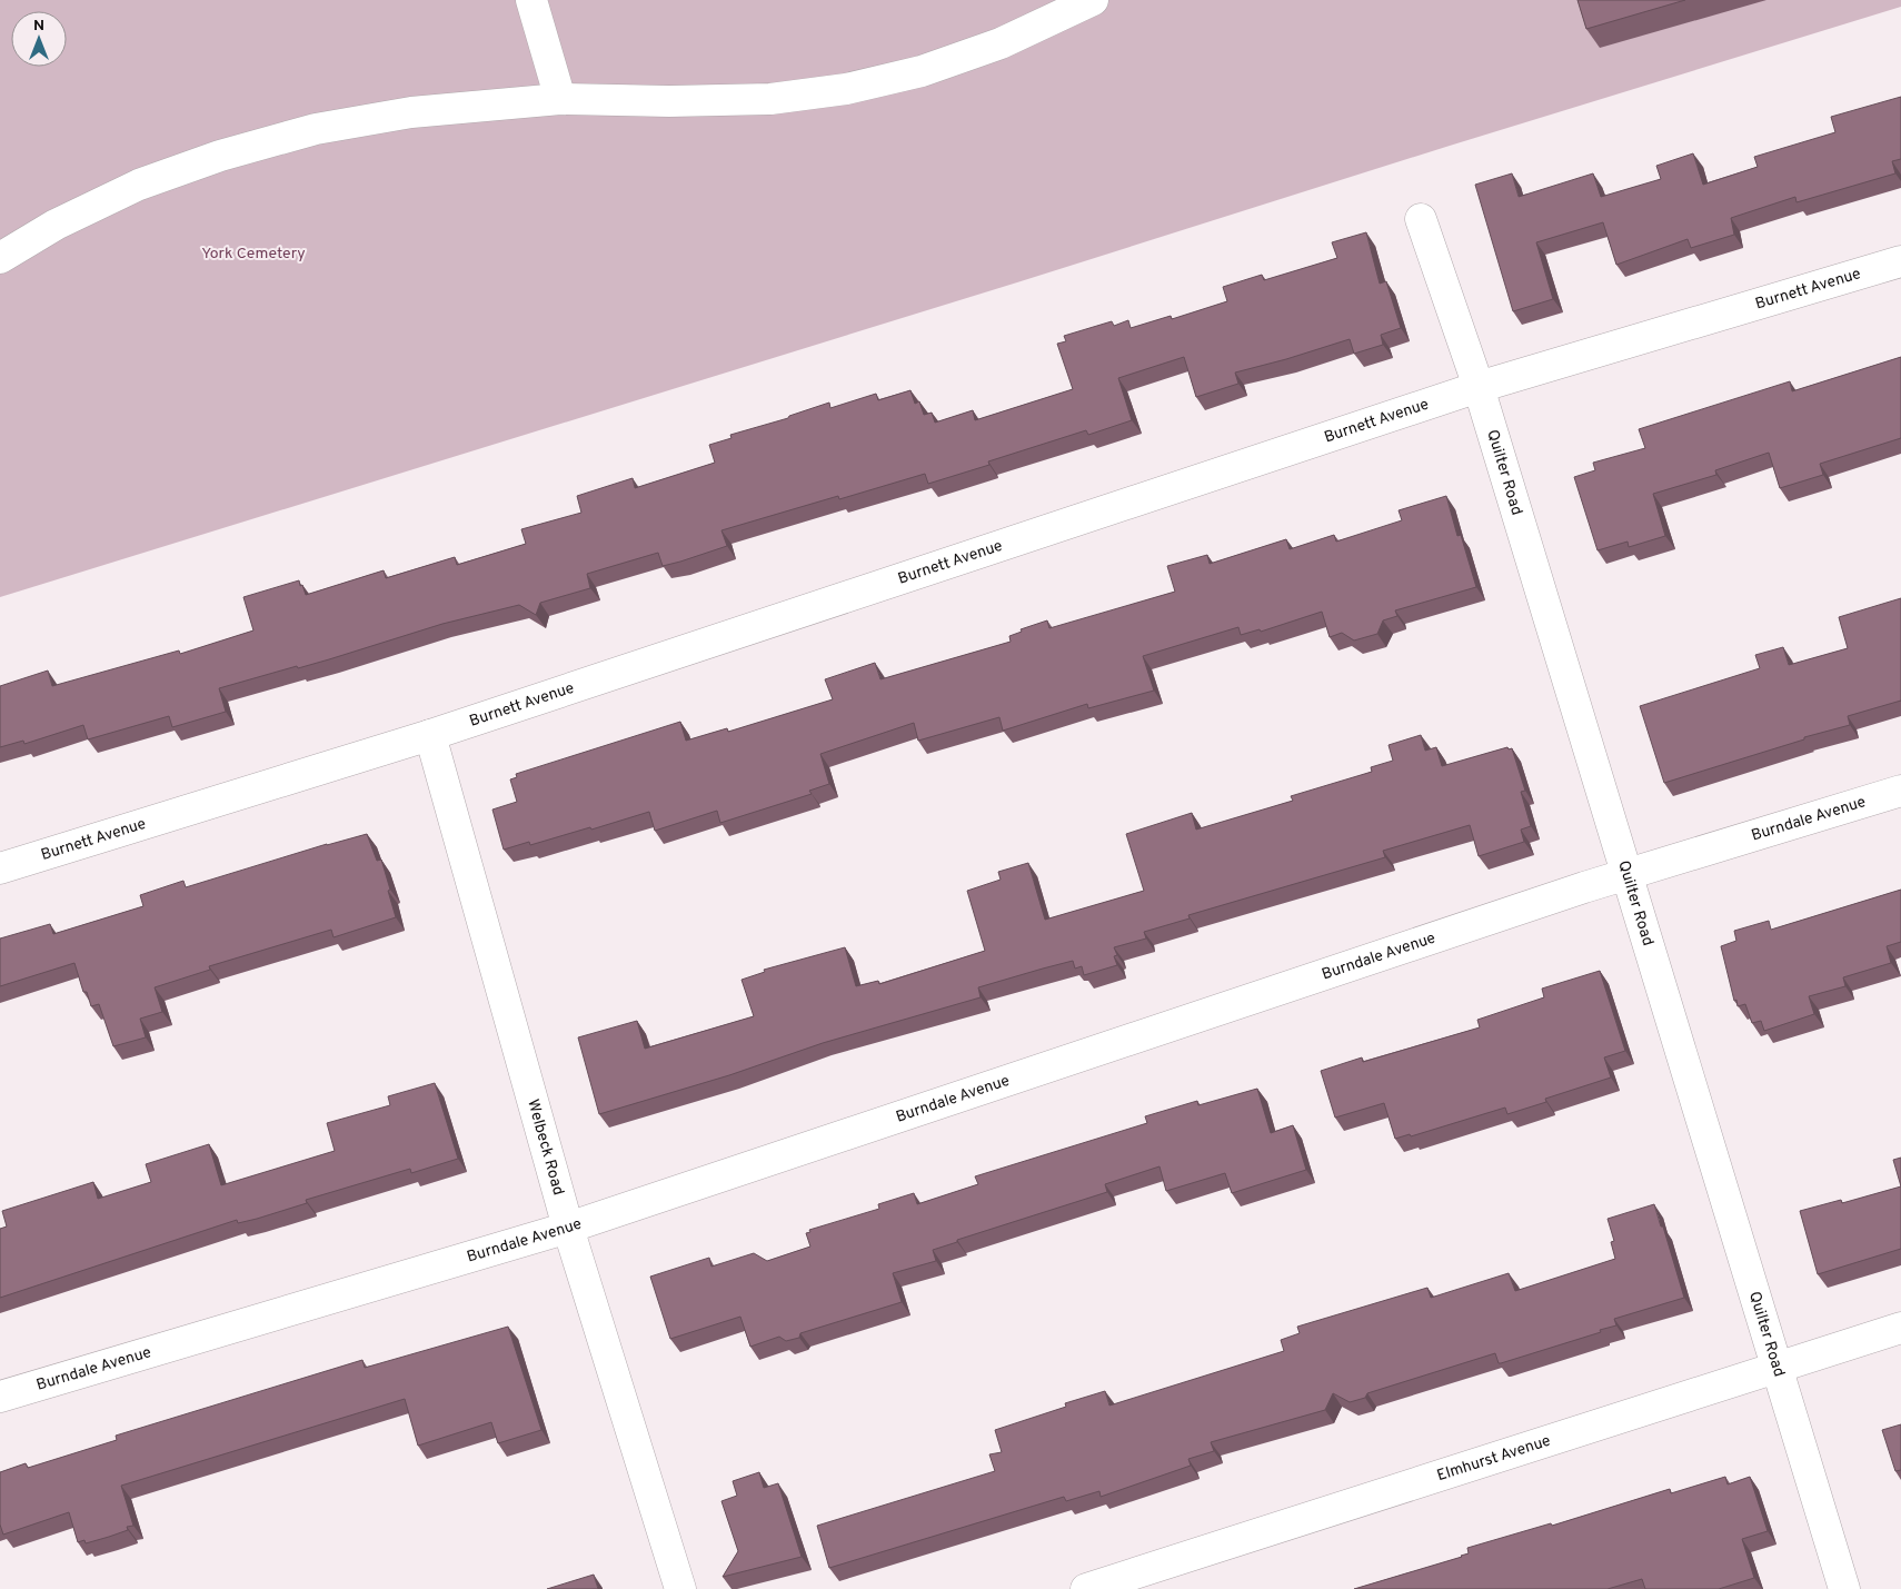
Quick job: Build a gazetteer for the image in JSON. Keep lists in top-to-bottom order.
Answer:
{
  "streets": {
    "street": [
      "Burnett Avenue",
      "Quilter Road",
      "Burndale Avenue",
      "Welbeck Road",
      "Elmhurst Avenue"
    ]
  },
  "crossings": [
    ["Burnett Avenue", "Quilter Road"],
    ["Burnett Avenue", "Welbeck Road"],
    ["Quilter Road", "Burndale Avenue"],
    ["Quilter Road", "Elmhurst Avenue"],
    ["Burndale Avenue", "Welbeck Road"]
  ],
  "parks": ["York Cemetery"],
  "north": "top"
}
